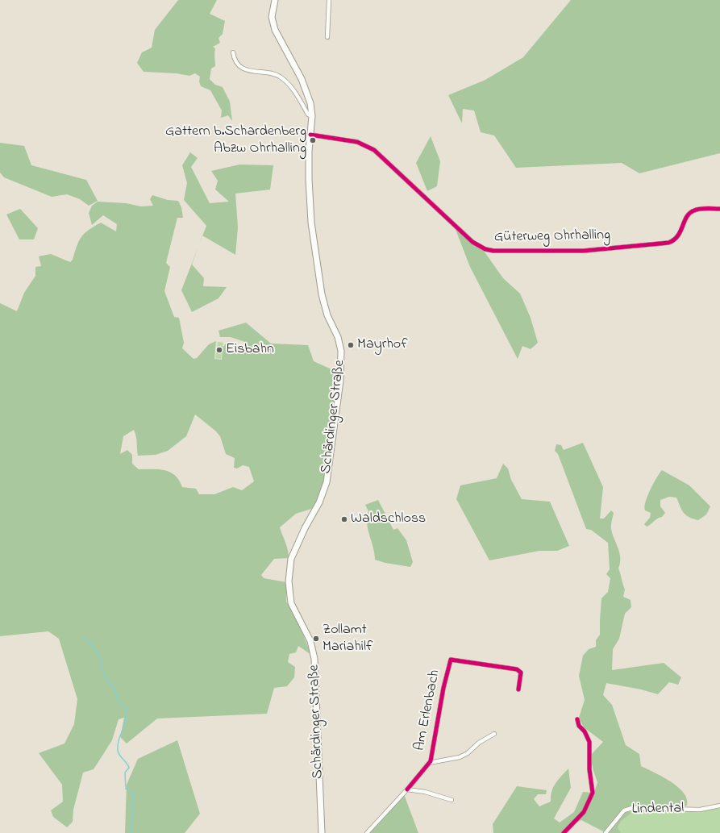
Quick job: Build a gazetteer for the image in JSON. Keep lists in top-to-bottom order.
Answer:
{
  "streets": {
    "main road": ["Schärdinger Straße"],
    "street": ["Güterweg Ohrhalling", "Am Erlenbach", "Lindental"]
  },
  "crossings": [
    ["Güterweg Ohrhalling", "Schärdinger Straße"]
  ],
  "places": [
    "Gattern b.Schardenberg Abzw Ohrhalling",
    "Mayrhof",
    "Eisbahn",
    "Waldschloss",
    "Zollamt Mariahilf"
  ]
}
